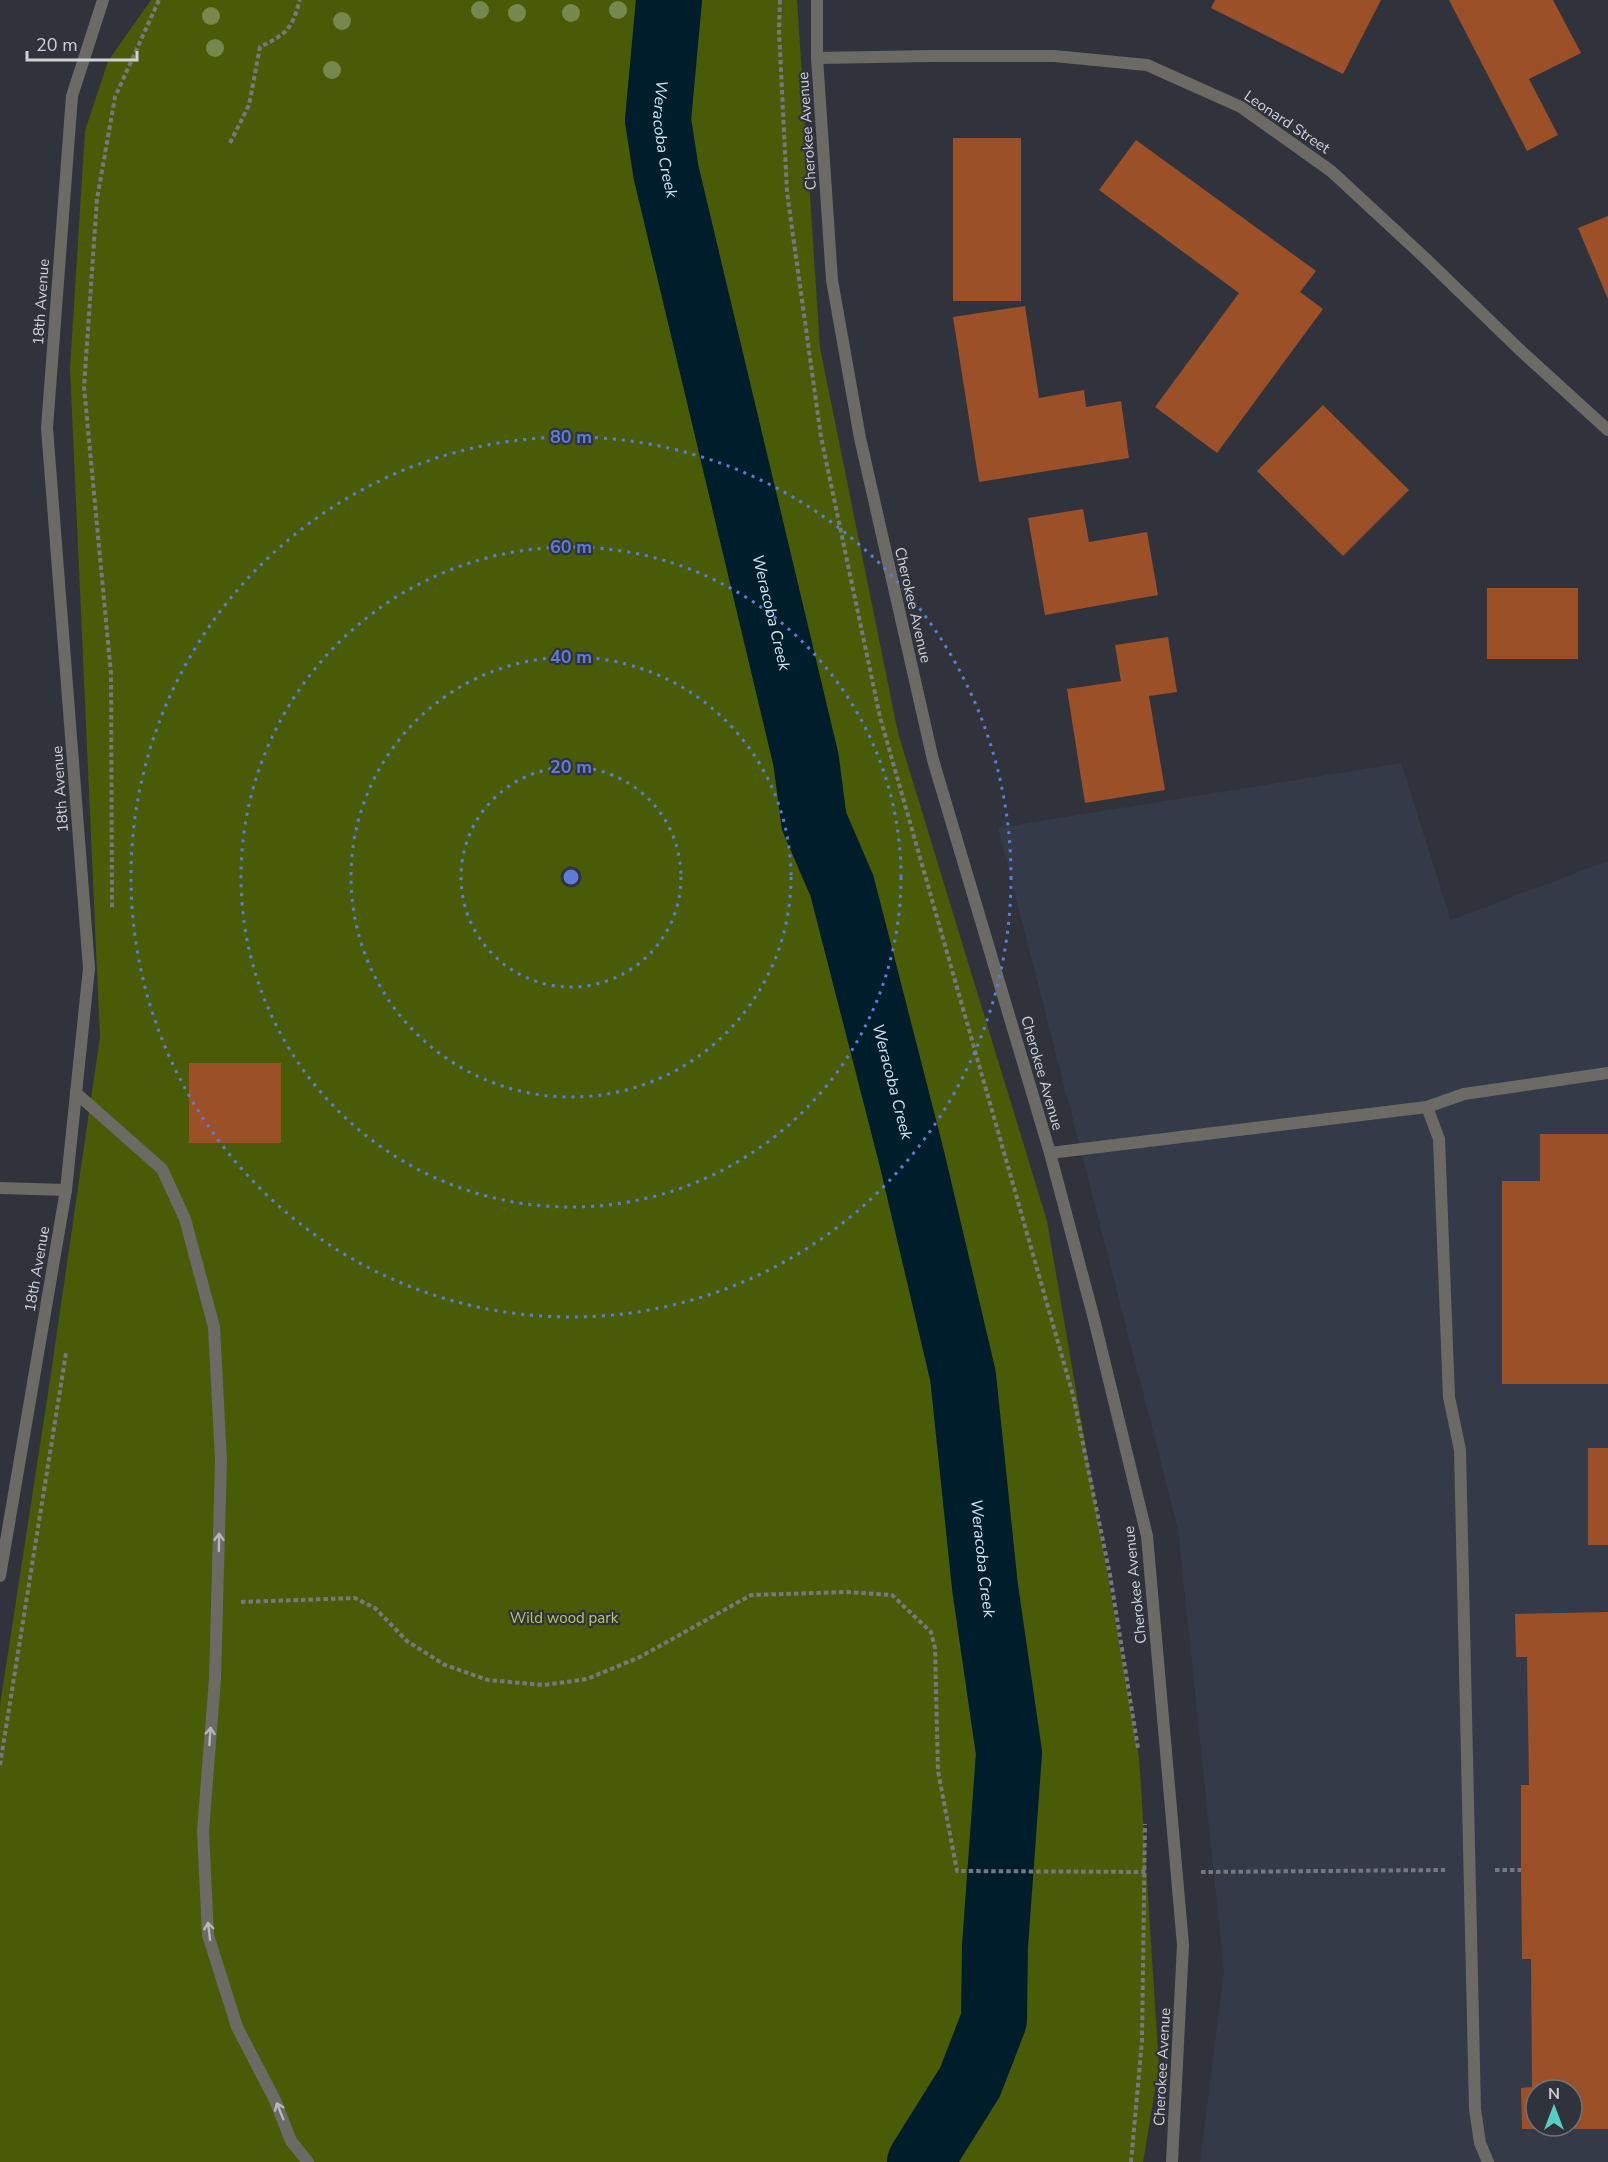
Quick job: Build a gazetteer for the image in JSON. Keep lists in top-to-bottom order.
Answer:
{
  "streets": {
    "street": ["Leonard Street", "Cherokee Avenue", "18th Avenue"]
  },
  "crossings": [
    ["Leonard Street", "Cherokee Avenue"]
  ],
  "water": ["Weracoba Creek"],
  "parks": ["Wild wood park"],
  "scale_bar": "20 m",
  "north": "top",
  "rings": [
    "80 m",
    "60 m",
    "40 m",
    "20 m"
  ]
}
